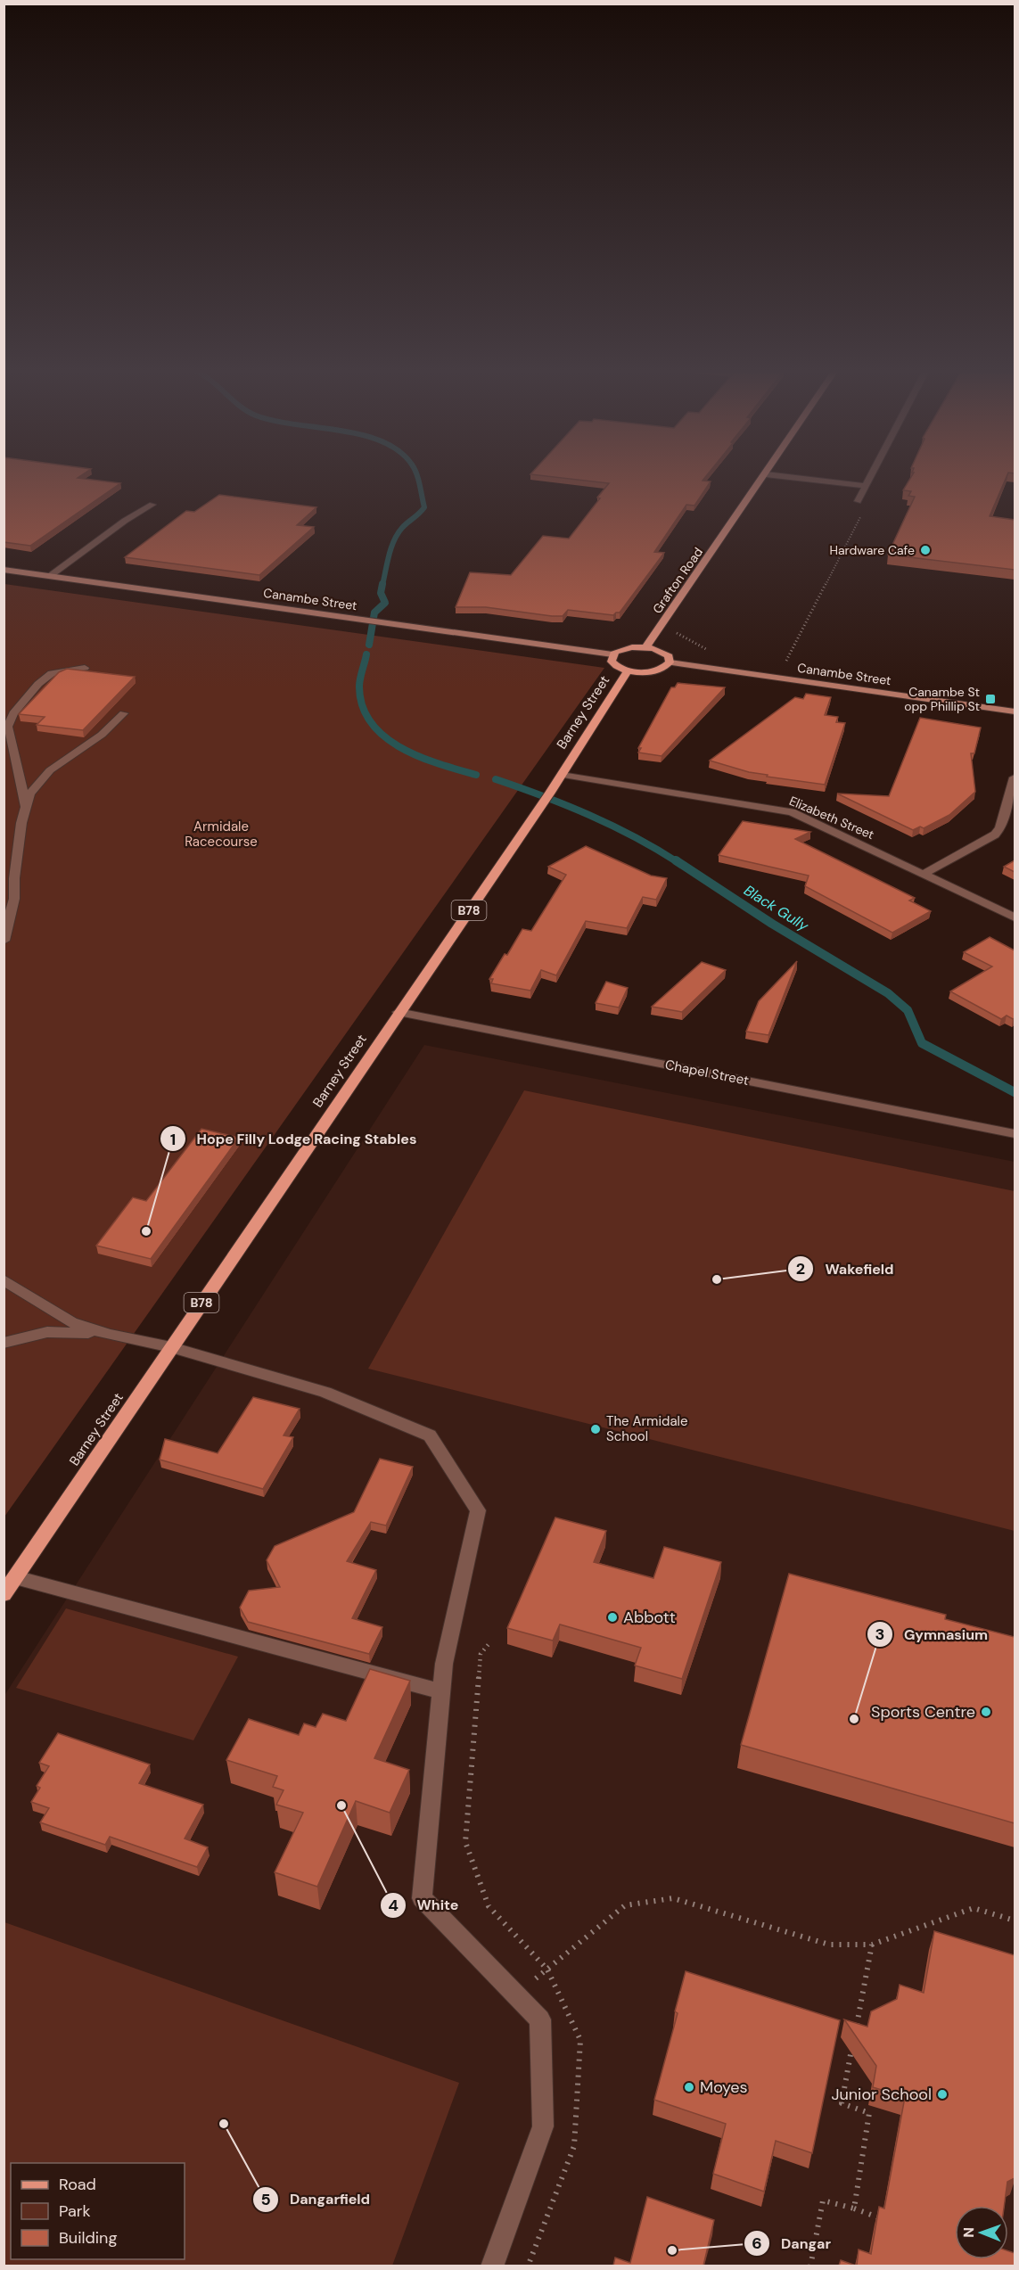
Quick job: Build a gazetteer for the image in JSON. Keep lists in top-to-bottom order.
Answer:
{
  "streets": {
    "main road": ["Grafton Road", "Barney Street", "B78"],
    "street": ["Canambe Street", "Elizabeth Street", "Chapel Street"]
  },
  "crossings": [
    ["Barney Street", "Elizabeth Street"],
    ["Barney Street", "Chapel Street"]
  ],
  "water": ["Black Gully"],
  "parks": ["Armidale Racecourse"],
  "places": {
    "other": [
      "Hardware Cafe",
      "Hope Filly Lodge Racing Stables",
      "Wakefield",
      "The Armidale School",
      "Abbott",
      "Sports Centre",
      "Gymnasium",
      "White",
      "Moyes",
      "Junior School",
      "Dangarfield",
      "Dangar"
    ],
    "transit": ["Canambe St opp Phillip St"]
  },
  "legend": ["Road", "Park", "Building"],
  "north": "left"
}
